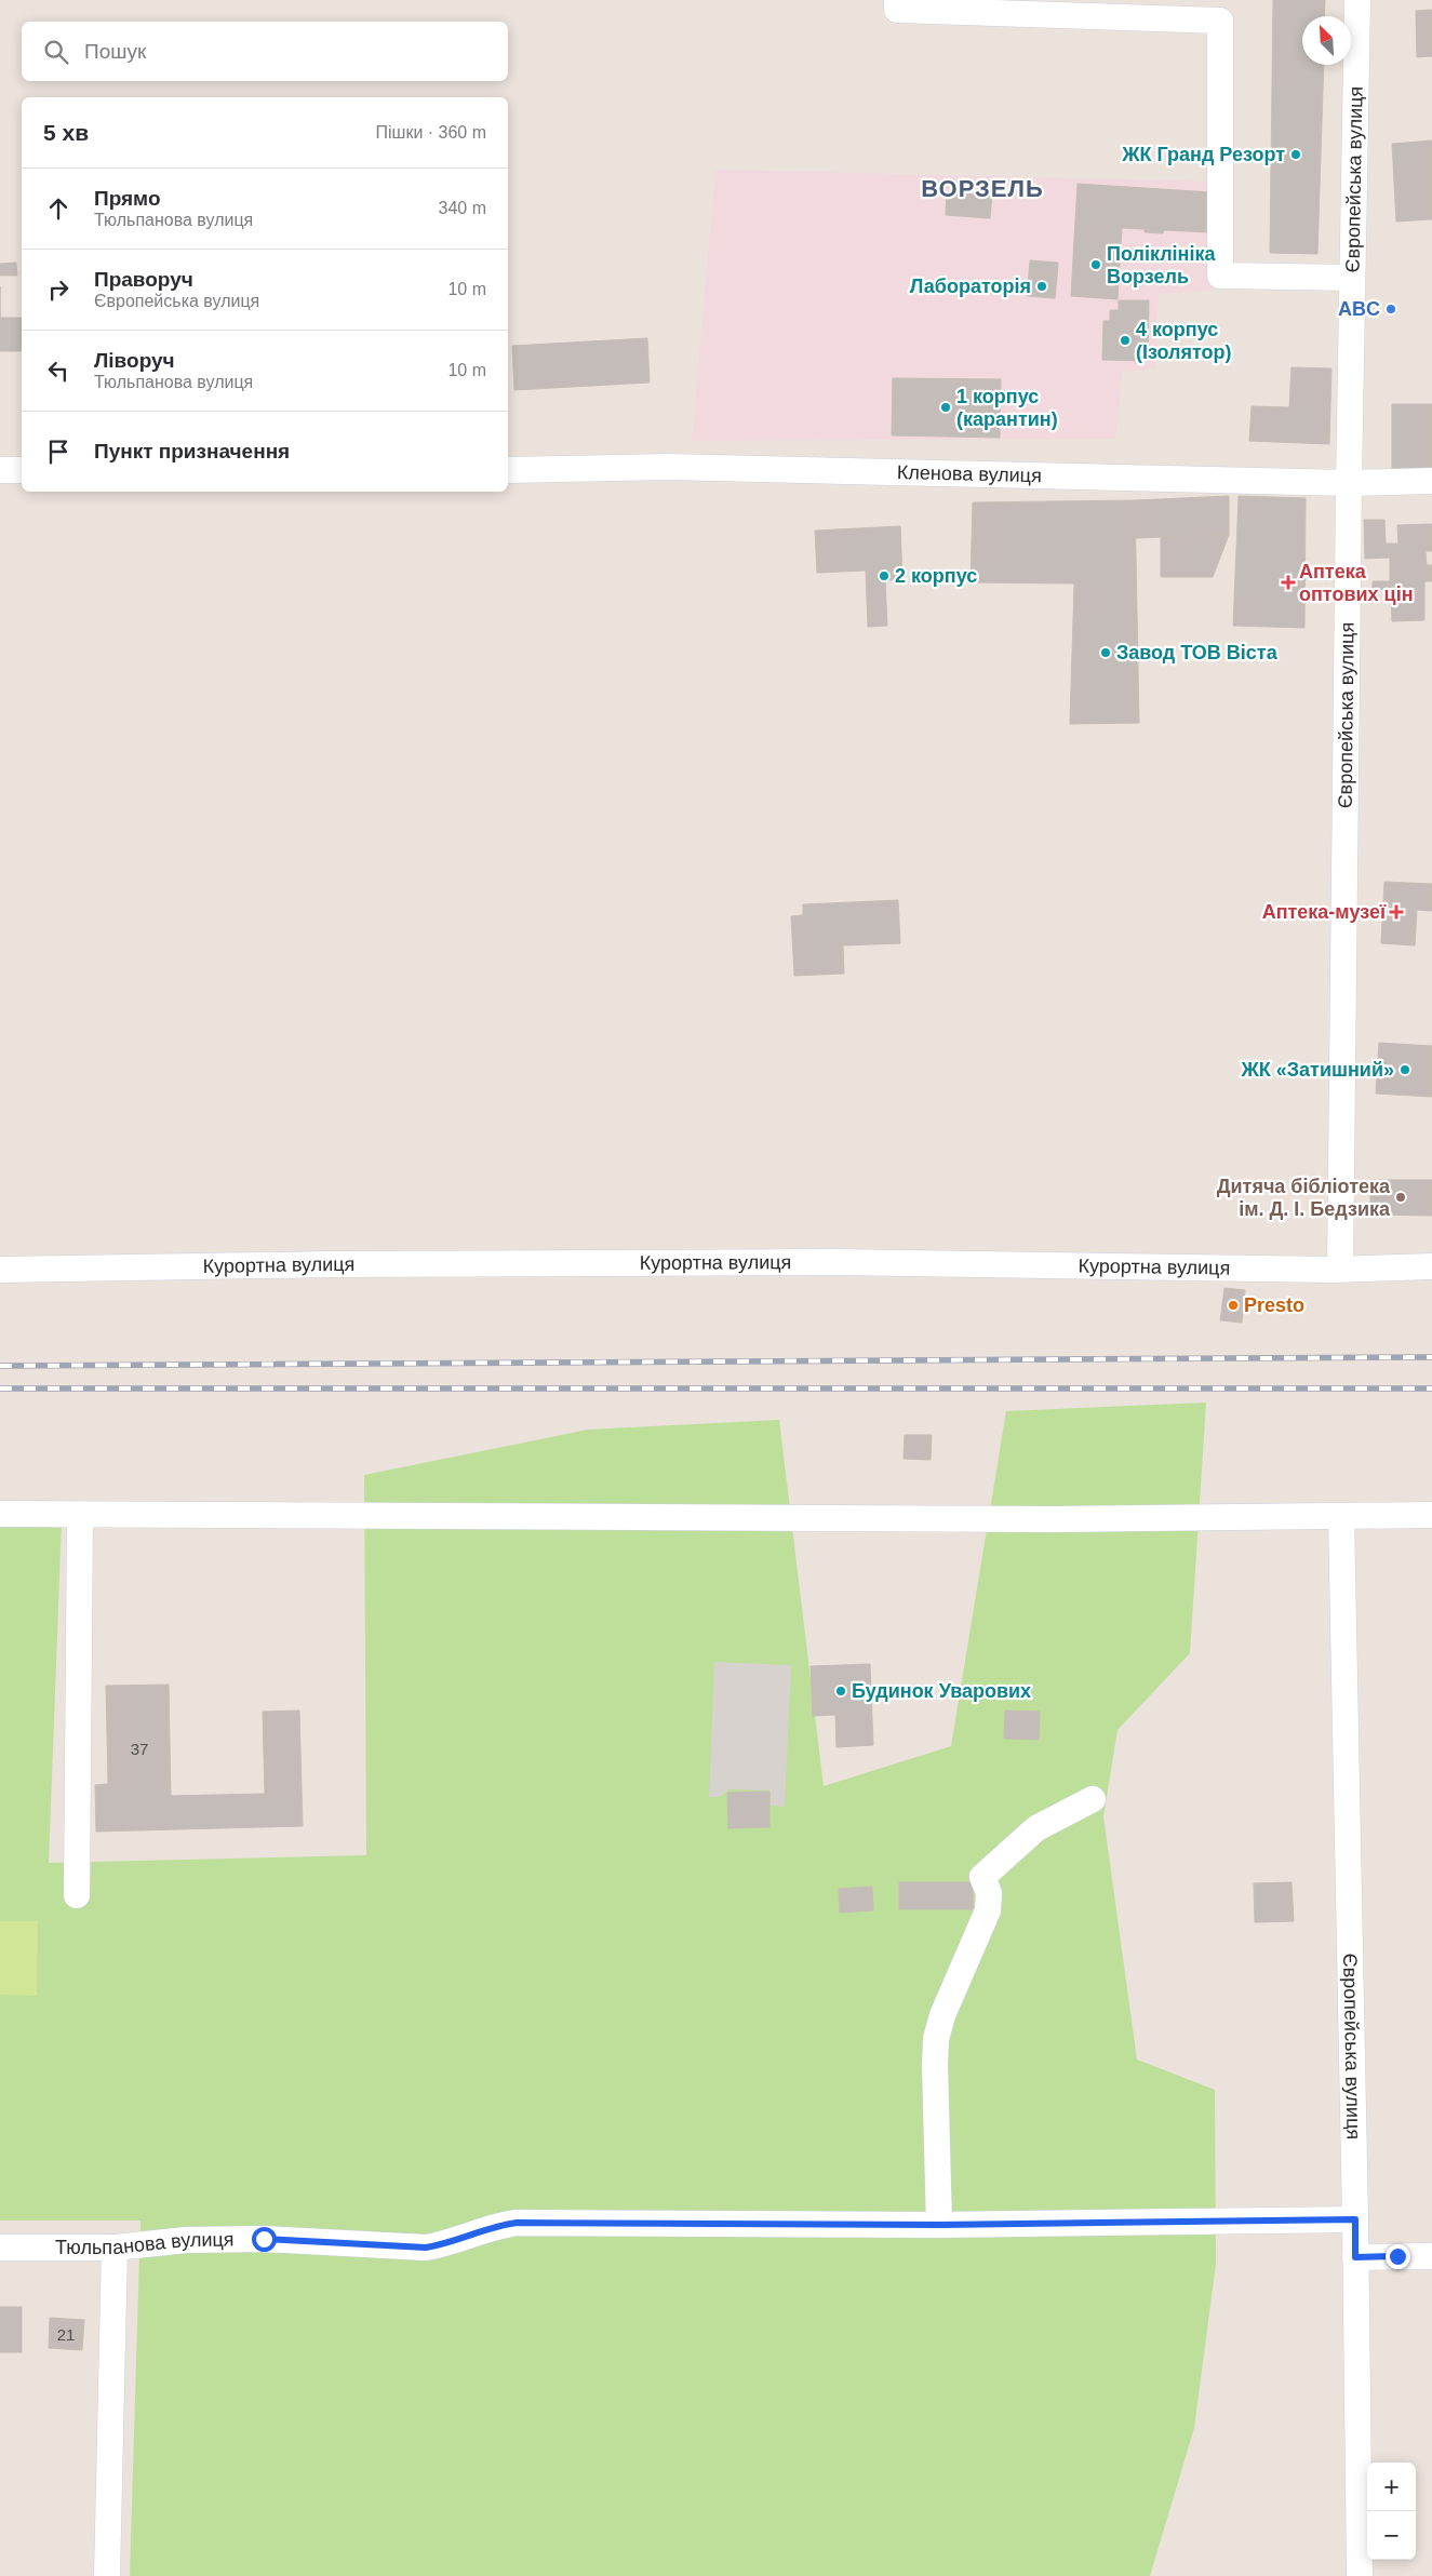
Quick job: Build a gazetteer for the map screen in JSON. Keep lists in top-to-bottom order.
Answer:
{
  "streets": {
    "street": [
      "Європейська вулиця",
      "Кленова вулиця",
      "Курортна вулиця",
      "Тюльпанова вулиця"
    ]
  },
  "crossings": [
    ["Європейська вулиця", "Кленова вулиця"],
    ["Європейська вулиця", "Курортна вулиця"],
    ["Європейська вулиця", "Тюльпанова вулиця"]
  ],
  "districts": ["ВОРЗЕЛЬ"],
  "places": {
    "other": [
      "ЖК Гранд Резорт",
      "Поліклініка Ворзель",
      "Лабораторія",
      "ABC",
      "4 корпус (Ізолятор)",
      "1 корпус (карантин)",
      "2 корпус",
      "Завод ТОВ Віста",
      "ЖК «Затишний»",
      "Дитяча бібліотека ім. Д. І. Бедзика",
      "Presto",
      "Будинок Уварових"
    ],
    "health": ["Аптека оптових цін", "Аптека-музеї"]
  },
  "house_numbers": ["37", "21"],
  "north": "top left",
  "page": {
    "search": "Пошук",
    "heading": ["5 хв", "Пішки · 360 m"],
    "list": [
      ["Прямо", "Тюльпанова вулиця", "340 m"],
      ["Праворуч", "Європейська вулиця", "10 m"],
      ["Ліворуч", "Тюльпанова вулиця", "10 m"],
      "Пункт призначення"
    ],
    "map_buttons": ["+", "−"]
  }
}
